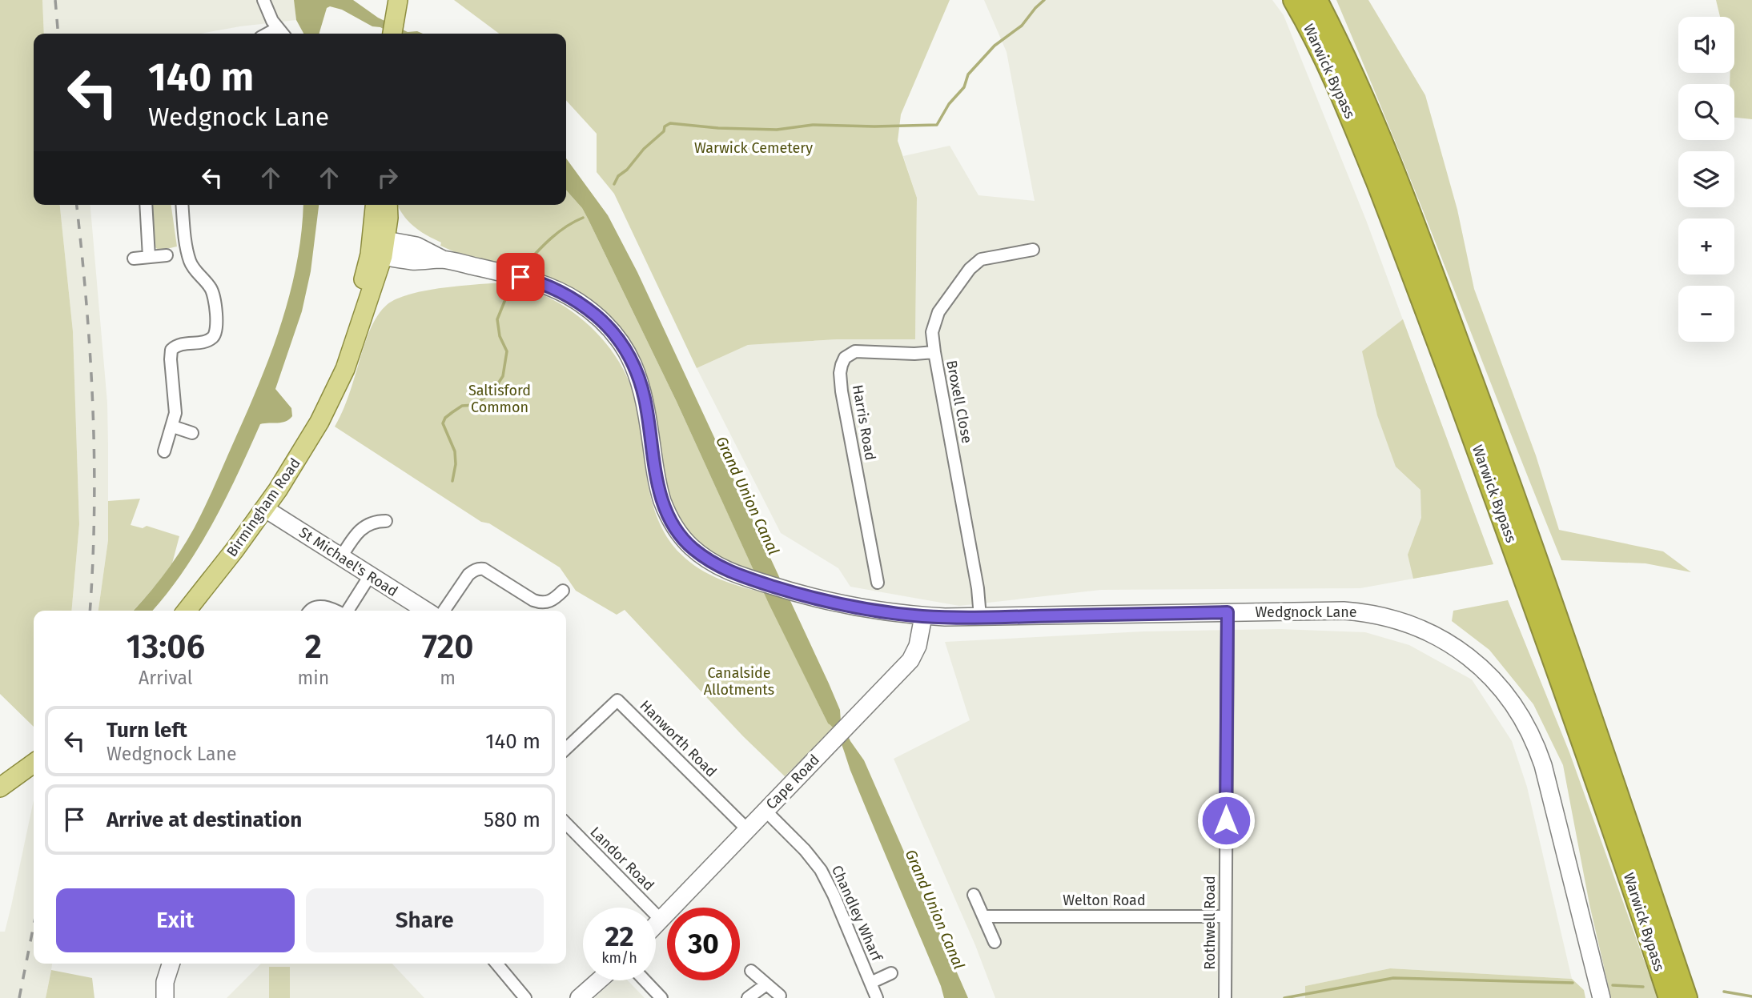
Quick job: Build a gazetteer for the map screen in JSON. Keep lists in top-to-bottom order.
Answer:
{
  "streets": {
    "highway": ["Warwick Bypass"],
    "main road": ["Birmingham Road"],
    "street": [
      "Broxell Close",
      "Harris Road",
      "St Michael's Road",
      "Wedgnock Lane",
      "Hanworth Road",
      "Cape Road",
      "Landor Road",
      "Welton Road",
      "Chandley Wharf",
      "Rothwell Road"
    ]
  },
  "crossings": [
    ["Broxell Close", "Harris Road"],
    ["Broxell Close", "Wedgnock Lane"],
    ["Birmingham Road", "St Michael's Road"],
    ["Birmingham Road", "Wedgnock Lane"],
    ["Wedgnock Lane", "Cape Road"],
    ["Wedgnock Lane", "Rothwell Road"],
    ["Hanworth Road", "Cape Road"],
    ["Cape Road", "Landor Road"],
    ["Cape Road", "Chandley Wharf"],
    ["Welton Road", "Rothwell Road"]
  ],
  "water": ["Grand Union Canal"],
  "parks": ["Warwick Cemetery", "Saltisford Common", "Canalside Allotments"],
  "page": {
    "map_buttons": ["+", "−"],
    "turn": ["140 m", "Wedgnock Lane"],
    "eta": [
      "13:06",
      "Arrival",
      "2",
      "min",
      "720",
      "m"
    ],
    "list": [
      {
        "name": "Turn left",
        "note": "Wedgnock Lane",
        "value": "140 m"
      },
      {
        "name": "Arrive at destination",
        "value": "580 m"
      }
    ],
    "buttons": ["Exit", "Share"],
    "speed": "22 km/h",
    "limit": "30"
  }
}
